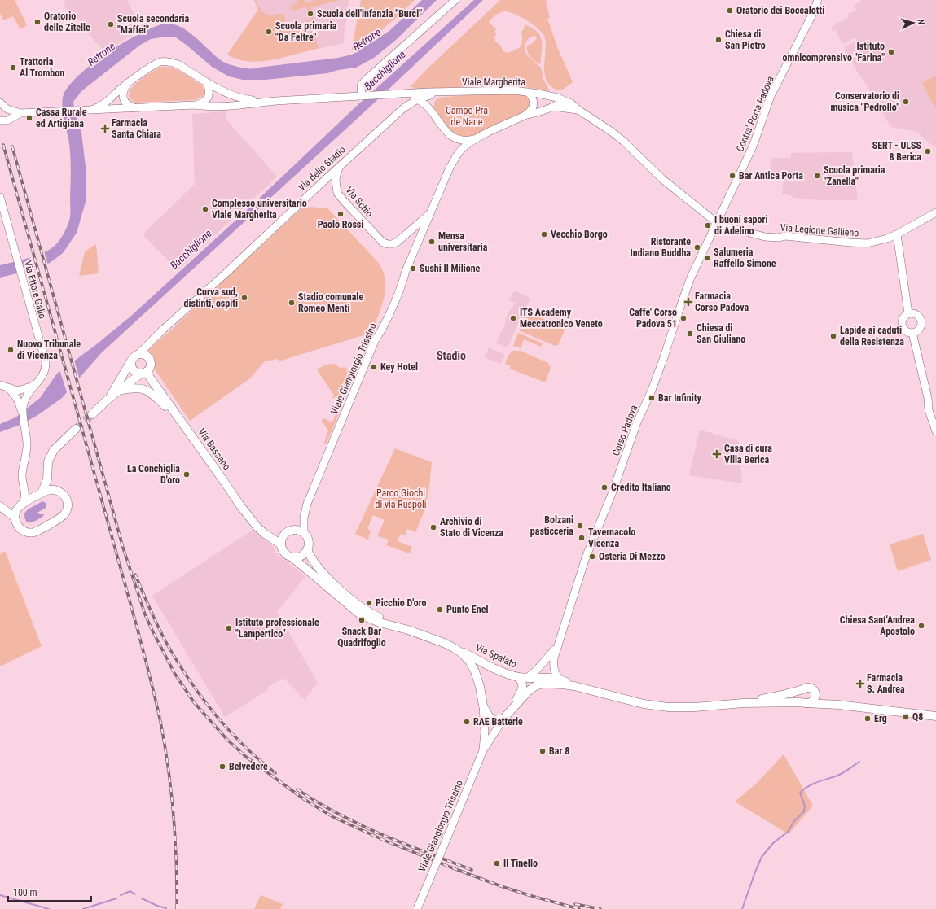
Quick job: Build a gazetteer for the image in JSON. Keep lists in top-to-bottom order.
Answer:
{
  "streets": {
    "main road": [
      "Via dello Stadio",
      "Viale Giangiorgio Trissino",
      "Via Bassano",
      "Via Spalato"
    ],
    "street": [
      "Viale Margherita",
      "Contra' Porta Padova",
      "Via Schio",
      "Via Legione Gallieno",
      "Via Ettore Gallo",
      "Corso Padova"
    ]
  },
  "crossings": [
    ["Viale Margherita", "Contra' Porta Padova"],
    ["Viale Margherita", "Via dello Stadio"],
    ["Viale Margherita", "Via Legione Gallieno"],
    ["Viale Margherita", "Corso Padova"],
    ["Contra' Porta Padova", "Via Legione Gallieno"],
    ["Contra' Porta Padova", "Corso Padova"],
    ["Via dello Stadio", "Via Schio"],
    ["Via dello Stadio", "Via Bassano"],
    ["Via Schio", "Viale Giangiorgio Trissino"],
    ["Via Legione Gallieno", "Corso Padova"],
    ["Viale Giangiorgio Trissino", "Via Bassano"],
    ["Viale Giangiorgio Trissino", "Via Spalato"],
    ["Corso Padova", "Via Spalato"]
  ],
  "districts": ["Stadio"],
  "water": ["Retrone", "Bacchiglione"],
  "parks": ["Campo Pra de Nane", "Parco Giochi di via Ruspoli"],
  "places": {
    "other": [
      "Oratorio dei Boccalotti",
      "Scuola dell'infanzia \"Burci\"",
      "Oratorio delle Zitelle",
      "Scuola secondaria \"Maffei\"",
      "Scuola primaria \"Da Feltre\"",
      "Chiesa di San Pietro",
      "Istituto omnicomprensivo \"Farina\"",
      "Trattoria Al Trombon",
      "Conservatorio di musica \"Pedrollo\"",
      "Cassa Rurale ed Artigiana",
      "SERT - ULSS 8 Berica",
      "Bar Antica Porta",
      "Scuola primaria \"Zanella\"",
      "Complesso universitario Viale Margherita",
      "Paolo Rossi",
      "I buoni sapori di Adelino",
      "Vecchio Borgo",
      "Mensa universitaria",
      "Ristorante Indiano Buddha",
      "Salumeria Raffello Simone",
      "Sushi Il Milione",
      "Curva sud, distinti, ospiti",
      "Stadio comunale Romeo Menti",
      "ITS Academy Meccatronico Veneto",
      "Caffe' Corso Padova 51",
      "Chiesa di San Giuliano",
      "Lapide ai caduti della Resistenza",
      "Nuovo Tribunale di Vicenza",
      "Key Hotel",
      "Bar Infinity",
      "La Conchiglia D'oro",
      "Credito Italiano",
      "Bolzani pasticceria",
      "Archivio di Stato di Vicenza",
      "Tavernacolo Vicenza",
      "Osteria Di Mezzo",
      "Picchio D'oro",
      "Punto Enel",
      "Snack Bar Quadrifoglio",
      "Chiesa Sant'Andrea Apostolo",
      "Istituto professionale \"Lampertico\"",
      "Q8",
      "Erg",
      "RAE Batterie",
      "Bar 8",
      "Belvedere",
      "Il Tinello"
    ],
    "health": [
      "Farmacia Santa Chiara",
      "Farmacia Corso Padova",
      "Casa di cura Villa Berica",
      "Farmacia S. Andrea"
    ]
  },
  "scale_bar": "100 m",
  "north": "right"
}
